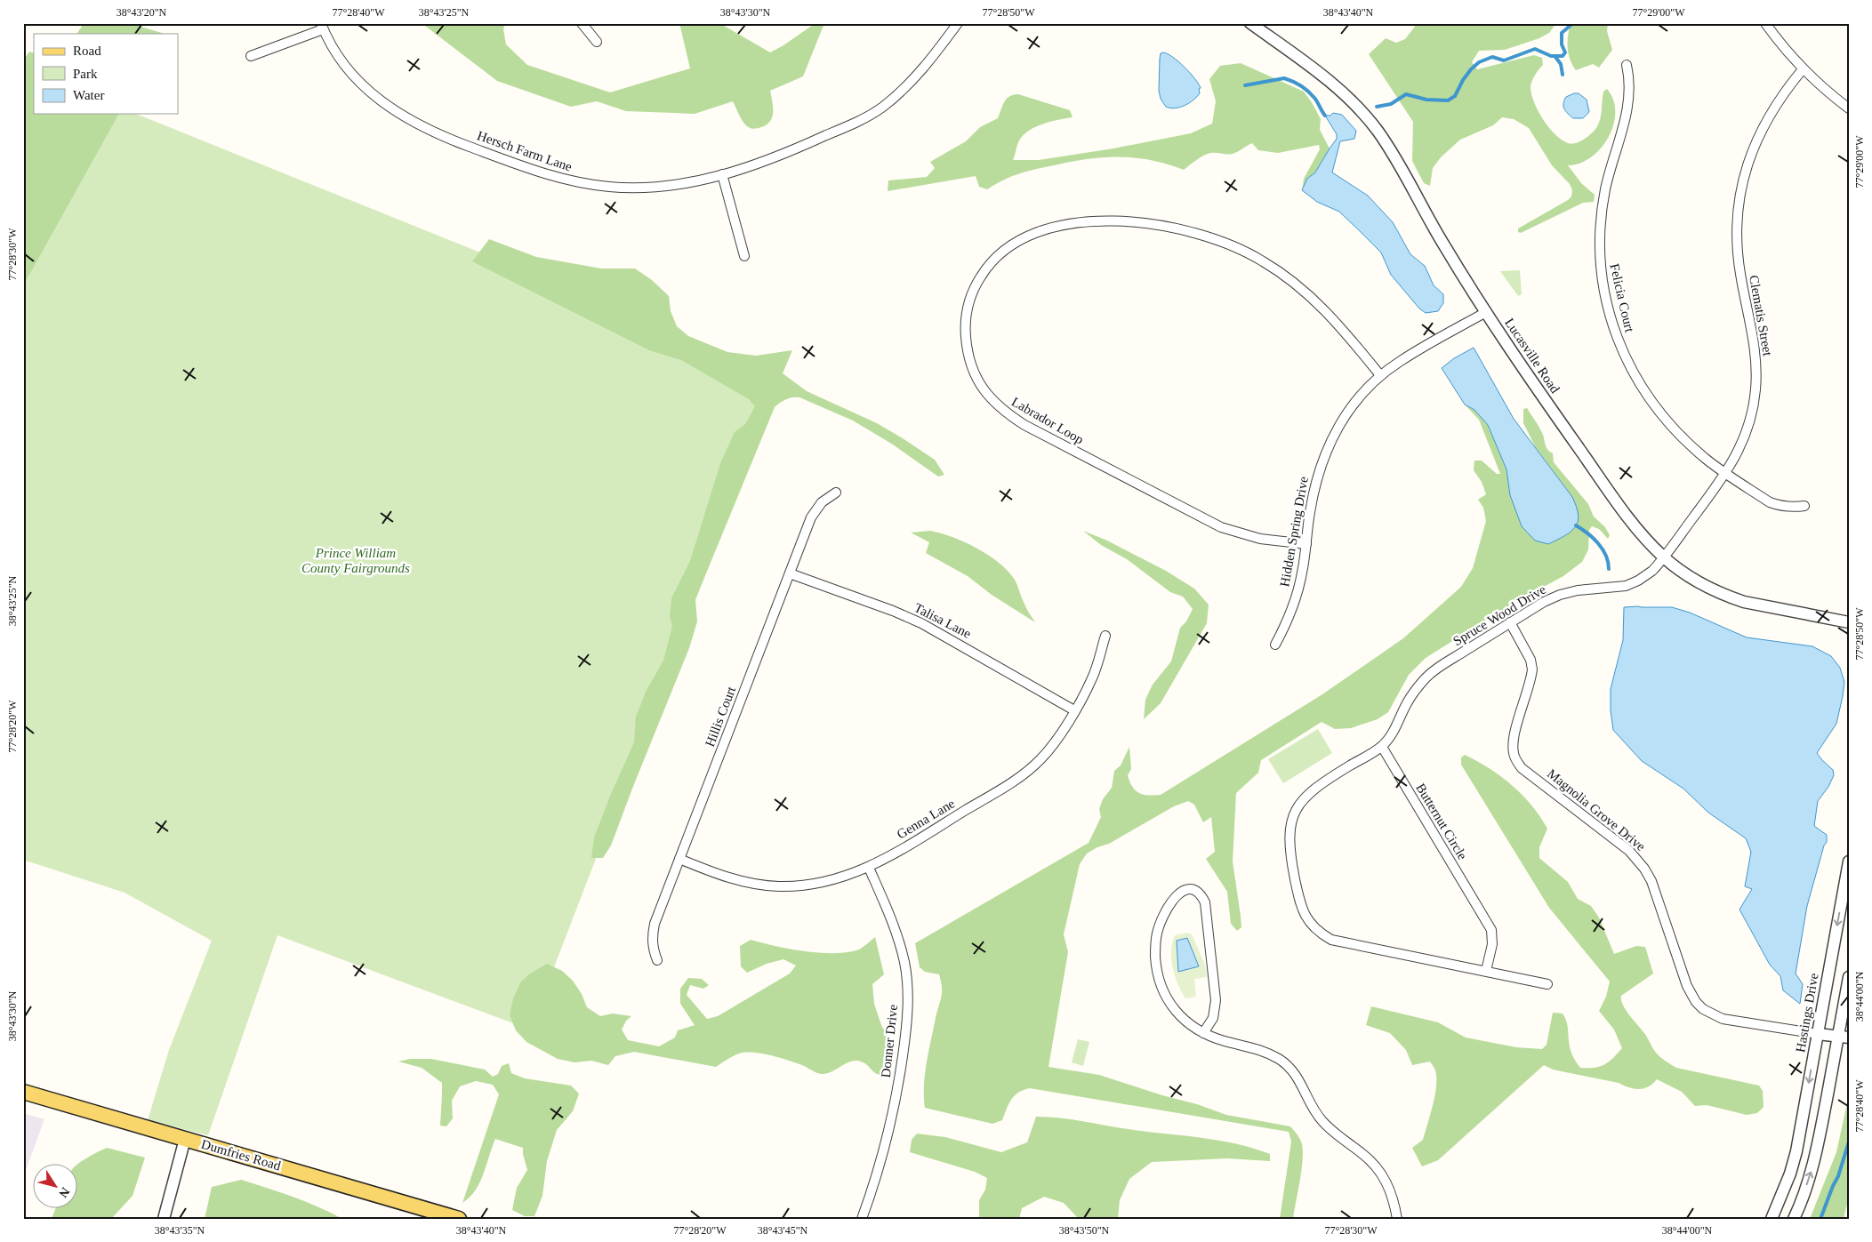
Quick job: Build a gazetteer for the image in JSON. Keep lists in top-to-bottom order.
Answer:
{
  "streets": {
    "main road": ["Dumfries Road"],
    "street": [
      "Hersch Farm Lane",
      "Felicia Court",
      "Clematis Street",
      "Lucasville Road",
      "Labrador Loop",
      "Hidden Spring Drive",
      "Spruce Wood Drive",
      "Talisa Lane",
      "Hillis Court",
      "Magnolia Grove Drive",
      "Genna Lane",
      "Butternut Circle",
      "Hastings Drive",
      "Donner Drive"
    ]
  },
  "crossings": [
    ["Felicia Court", "Clematis Street"],
    ["Clematis Street", "Lucasville Road"],
    ["Clematis Street", "Spruce Wood Drive"],
    ["Lucasville Road", "Hidden Spring Drive"],
    ["Lucasville Road", "Spruce Wood Drive"],
    ["Labrador Loop", "Hidden Spring Drive"],
    ["Spruce Wood Drive", "Magnolia Grove Drive"],
    ["Spruce Wood Drive", "Butternut Circle"],
    ["Talisa Lane", "Hillis Court"],
    ["Talisa Lane", "Genna Lane"],
    ["Hillis Court", "Genna Lane"],
    ["Magnolia Grove Drive", "Hastings Drive"],
    ["Genna Lane", "Donner Drive"]
  ],
  "parks": ["Prince William County Fairgrounds"],
  "legend": ["Road", "Park", "Water"],
  "north": "bottom right",
  "coordinates": [
    "38°43'20\"N",
    "77°28'40\"W",
    "38°43'25\"N",
    "38°43'30\"N",
    "77°28'50\"W",
    "38°43'40\"N",
    "77°29'00\"W",
    "77°28'30\"W",
    "77°28'20\"W",
    "38°44'00\"N",
    "38°43'35\"N",
    "38°43'45\"N",
    "38°43'50\"N"
  ]
}
